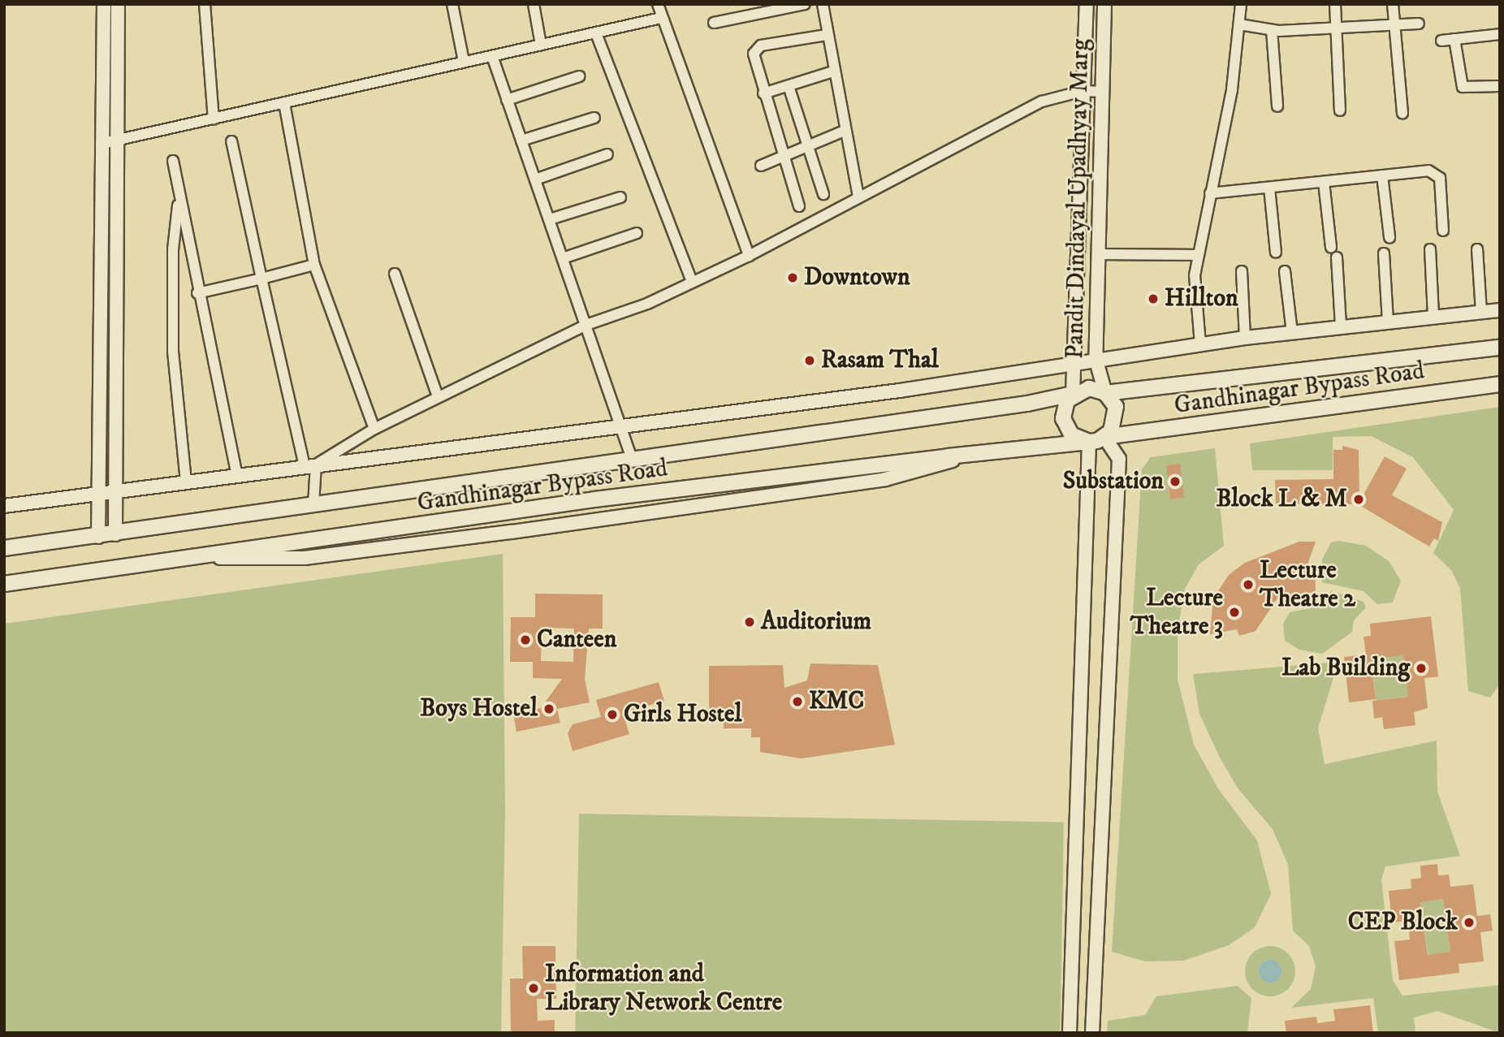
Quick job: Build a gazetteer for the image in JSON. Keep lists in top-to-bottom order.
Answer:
{
  "streets": {
    "main road": ["Gandhinagar Bypass Road"],
    "street": ["Pandit Dindayal Upadhyay Marg"]
  },
  "crossings": [
    ["Pandit Dindayal Upadhyay Marg", "Gandhinagar Bypass Road"]
  ],
  "places": [
    "Downtown",
    "Hillton",
    "Rasam Thal",
    "Substation",
    "Block L & M",
    "Lecture Theatre 2",
    "Lecture Theatre 3",
    "Auditorium",
    "Canteen",
    "Lab Building",
    "KMC",
    "Boys Hostel",
    "Girls Hostel",
    "CEP Block",
    "Information and Library Network Centre"
  ]
}
